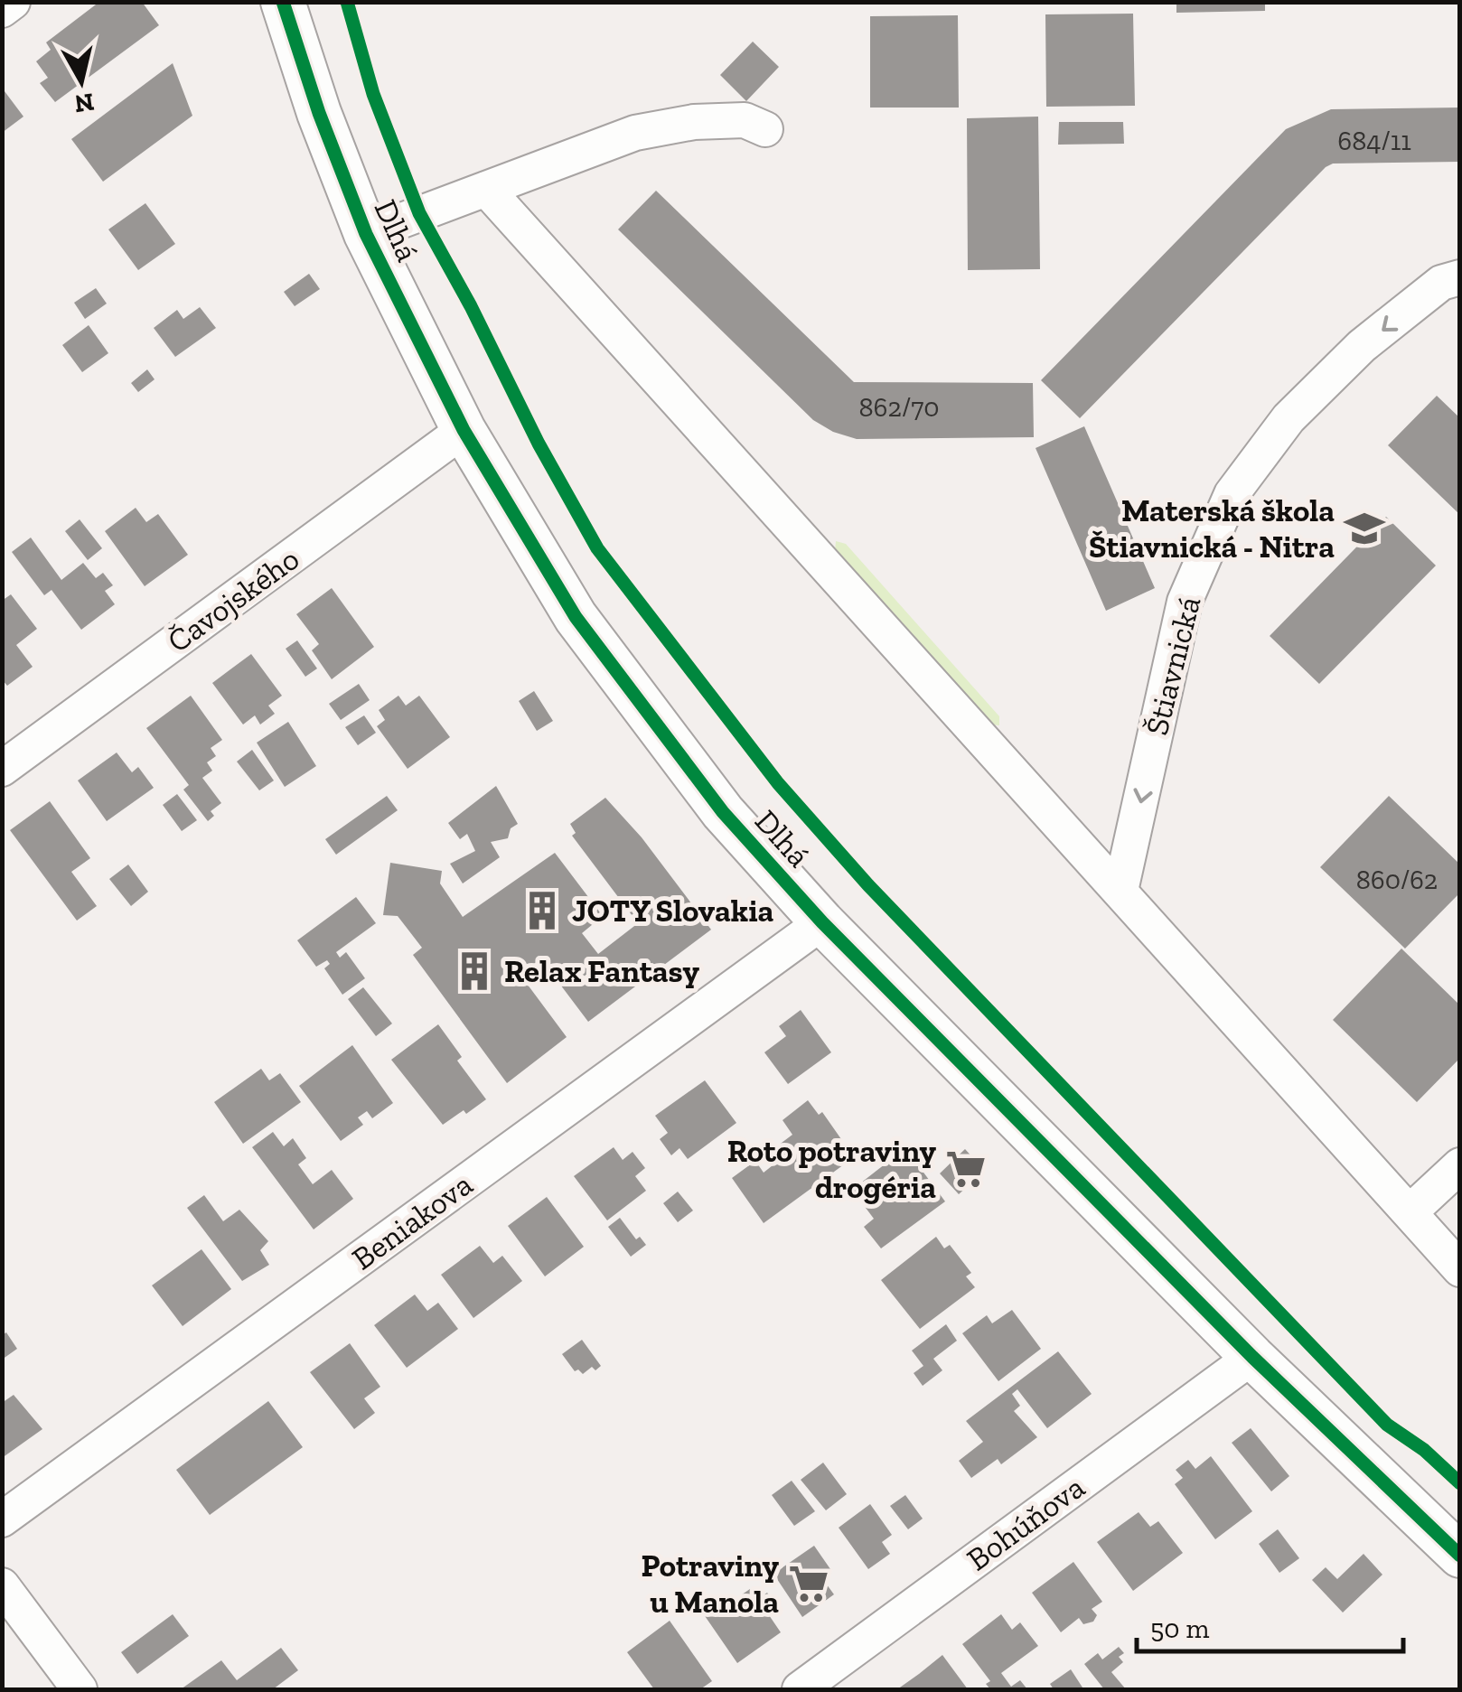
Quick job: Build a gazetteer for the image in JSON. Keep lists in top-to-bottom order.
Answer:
{
  "streets": {
    "street": [
      "Dlhá",
      "Čavojského",
      "Štiavnická",
      "Beniakova",
      "Bohúňova"
    ]
  },
  "crossings": [
    ["Dlhá", "Čavojského"],
    ["Dlhá", "Beniakova"],
    ["Dlhá", "Bohúňova"]
  ],
  "one_way": ["Štiavnická"],
  "places": {
    "school or university": ["Materská škola Štiavnická - Nitra"],
    "building": ["JOTY Slovakia", "Relax Fantasy"],
    "supermarket": ["Roto potraviny drogéria", "Potraviny u Manola"]
  },
  "house_numbers": ["684/11", "862/70", "860/62"],
  "scale_bar": "50 m",
  "north": "bottom"
}
